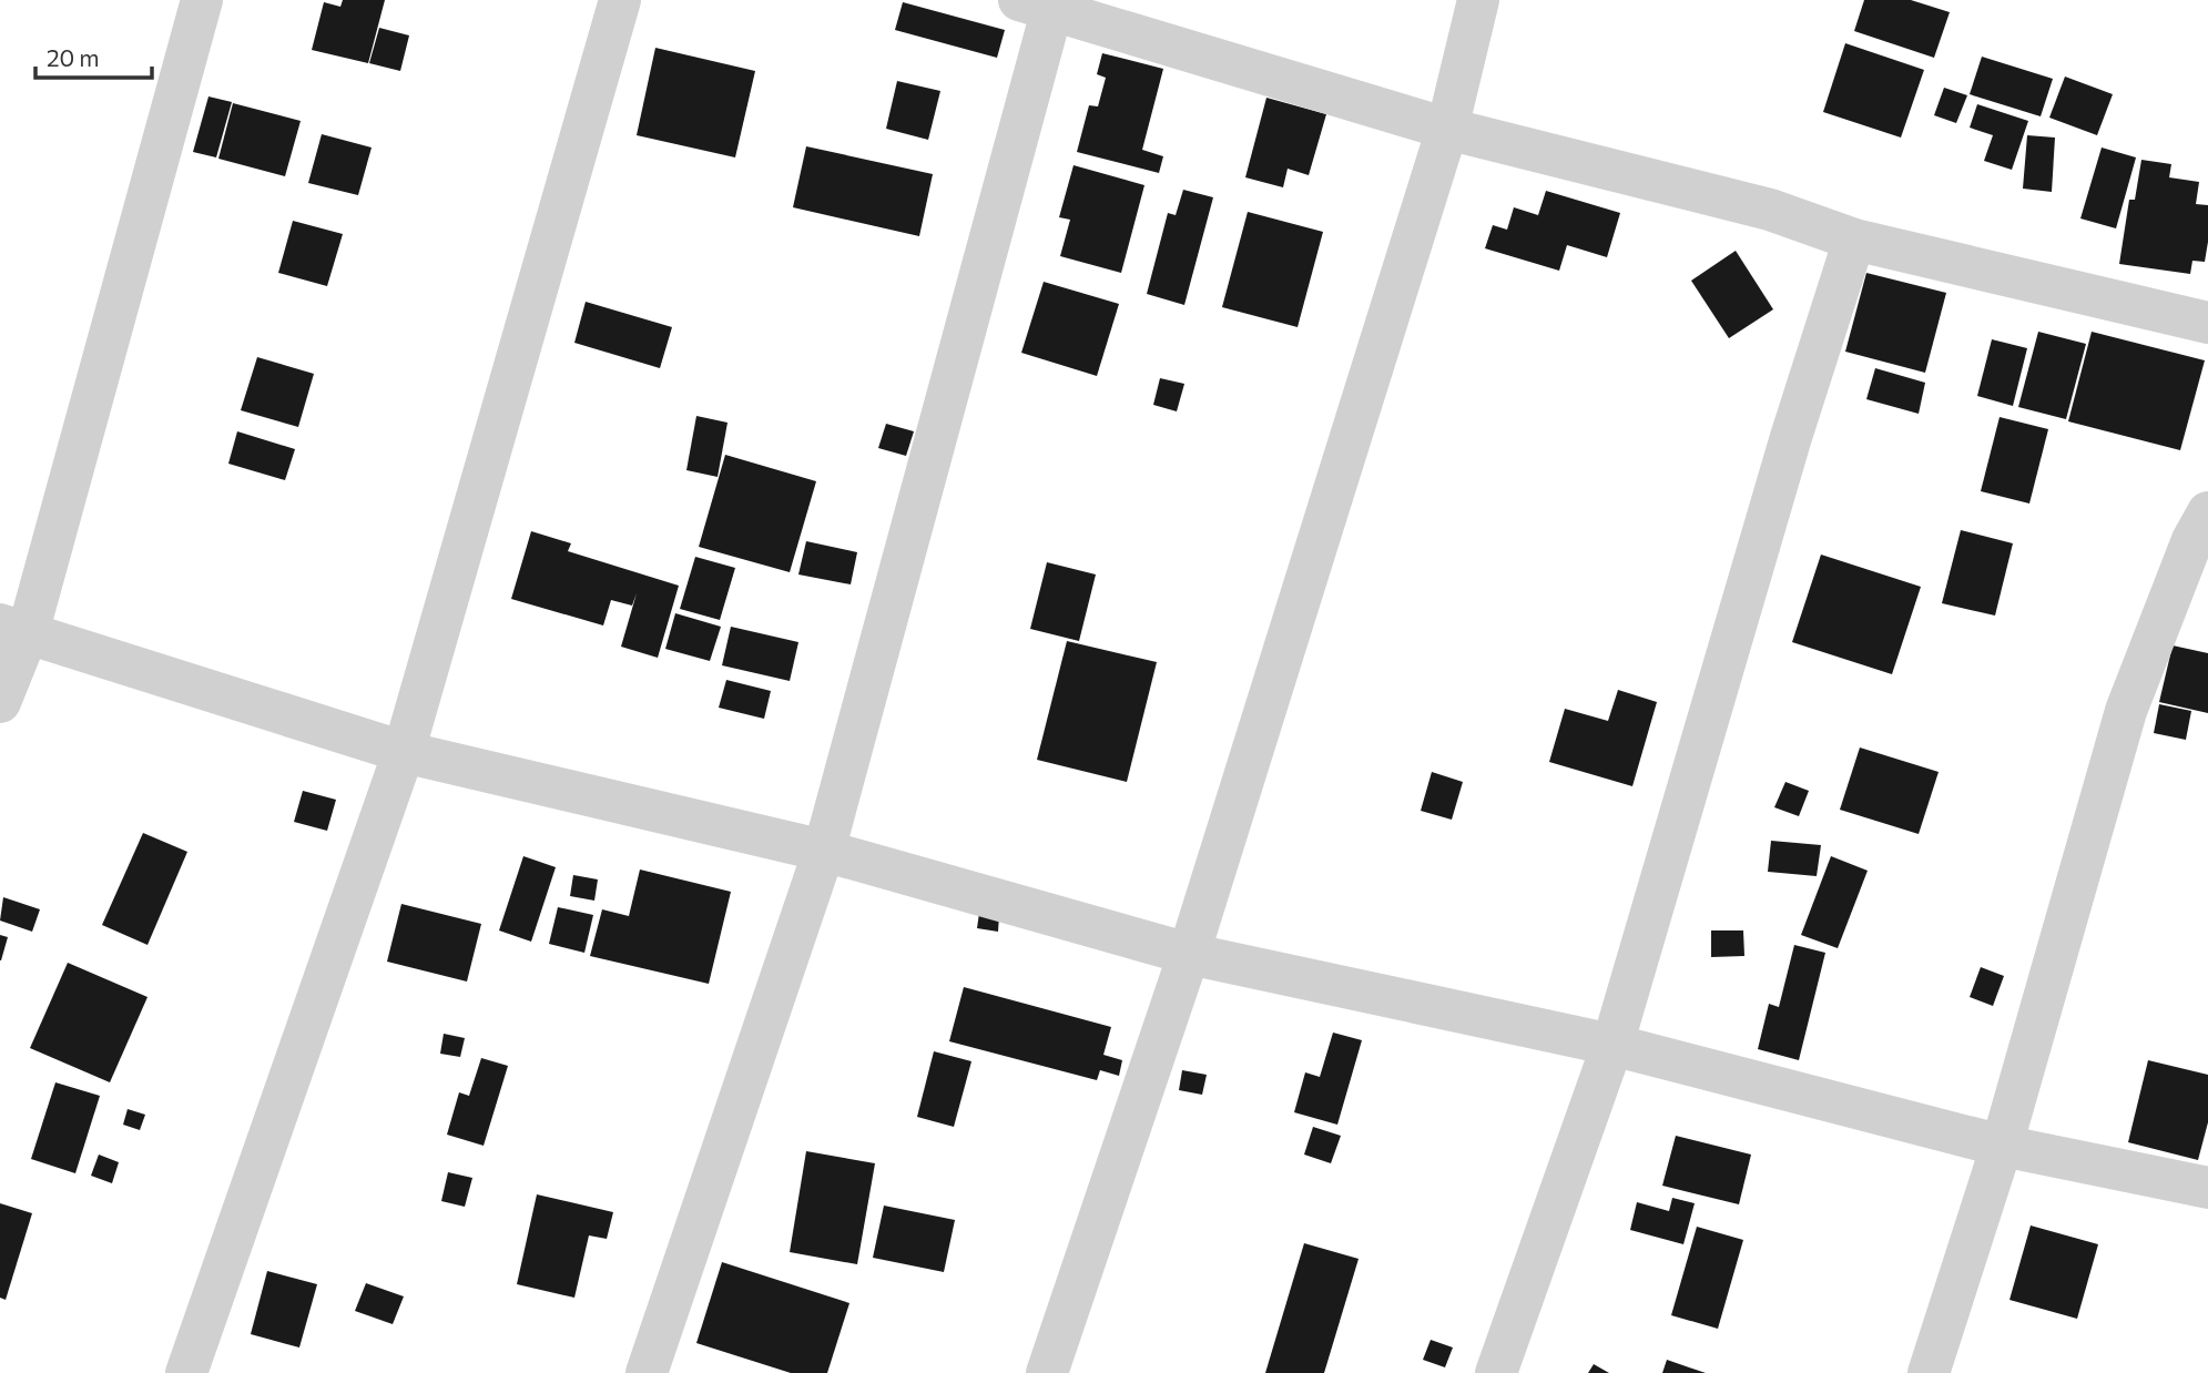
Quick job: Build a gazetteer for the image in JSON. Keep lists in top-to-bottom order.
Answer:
{
  "scale_bar": "20 m"
}
